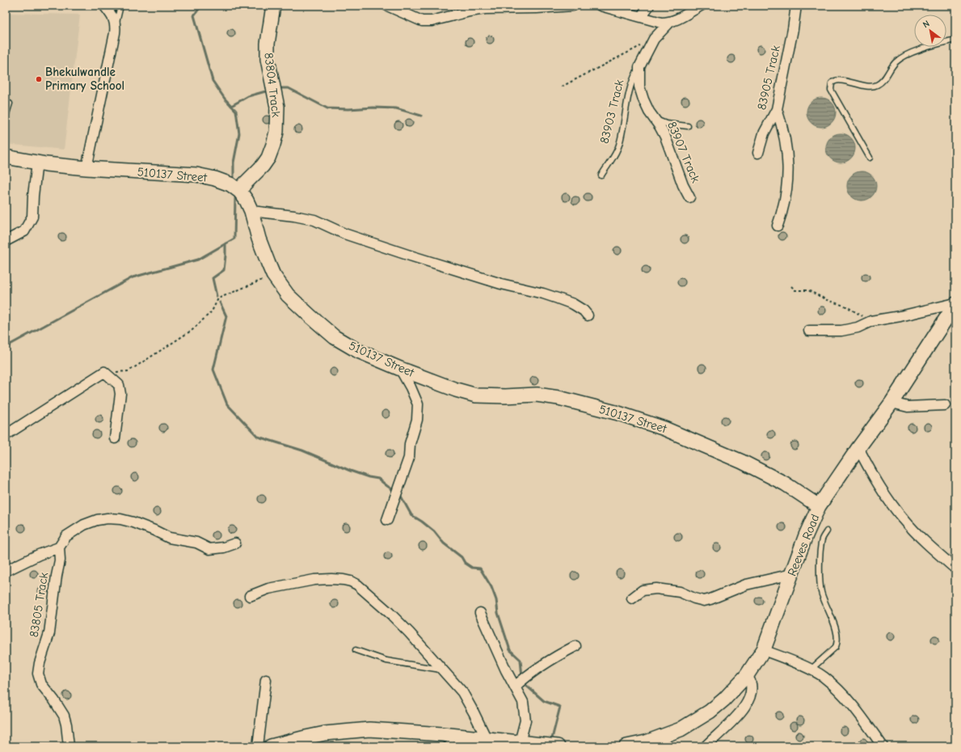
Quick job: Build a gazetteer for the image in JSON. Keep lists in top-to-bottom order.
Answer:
{
  "streets": {
    "street": [
      "83905 Track",
      "83804 Track",
      "83903 Track",
      "83907 Track",
      "510137 Street",
      "Reeves Road",
      "83805 Track"
    ]
  },
  "crossings": [
    ["83804 Track", "510137 Street"],
    ["83903 Track", "83907 Track"],
    ["510137 Street", "Reeves Road"]
  ],
  "places": ["Bhekulwandle Primary School"],
  "north": "top left"
}
